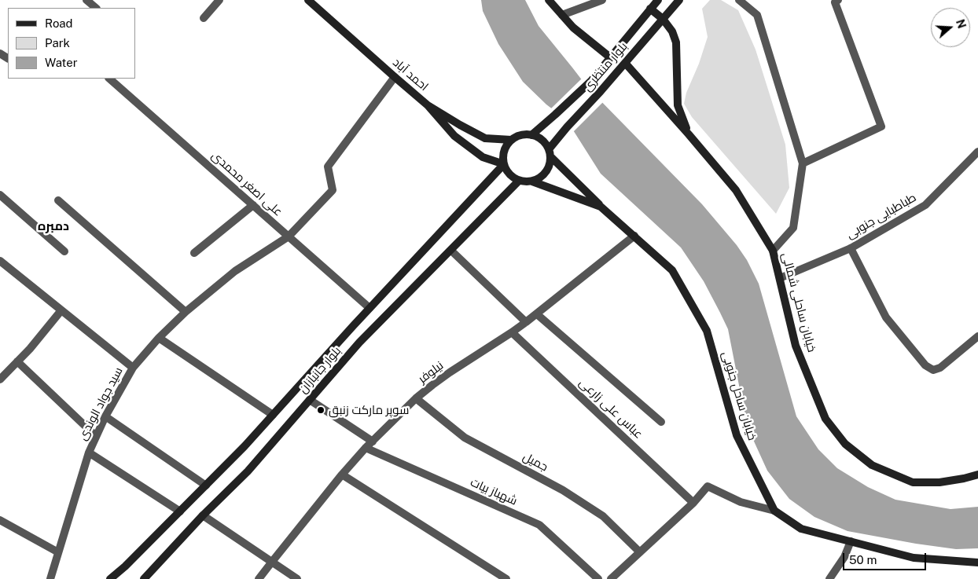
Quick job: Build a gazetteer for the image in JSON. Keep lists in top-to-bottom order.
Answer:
{
  "streets": {
    "main road": [
      "بلوار منتظری",
      "احمد آباد",
      "خیابان ساحلی شمالی",
      "بلوار جانبازان",
      "خیابان ساحل جنوبی"
    ],
    "street": [
      "علی اصغر محمدی",
      "طباطبایی جنوبی",
      "نیلوفر",
      "سید جواد الوندی",
      "عباس علی زارعی",
      "جمیل",
      "شهباز بیات"
    ]
  },
  "crossings": [
    ["بلوار منتظری", "احمد آباد"],
    ["بلوار منتظری", "خیابان ساحلی شمالی"],
    ["بلوار منتظری", "بلوار جانبازان"],
    ["بلوار منتظری", "خیابان ساحل جنوبی"],
    ["احمد آباد", "بلوار جانبازان"],
    ["احمد آباد", "خیابان ساحل جنوبی"],
    ["احمد آباد", "سید جواد الوندی"],
    ["علی اصغر محمدی", "بلوار جانبازان"],
    ["علی اصغر محمدی", "سید جواد الوندی"],
    ["طباطبایی جنوبی", "خیابان ساحلی شمالی"],
    ["بلوار جانبازان", "خیابان ساحل جنوبی"],
    ["نیلوفر", "خیابان ساحل جنوبی"],
    ["نیلوفر", "عباس علی زارعی"],
    ["نیلوفر", "جمیل"],
    ["نیلوفر", "شهباز بیات"]
  ],
  "districts": ["دمبره"],
  "places": ["سوپر مارکت زنبق"],
  "legend": ["Road", "Park", "Water"],
  "scale_bar": "50 m",
  "north": "right"
}
